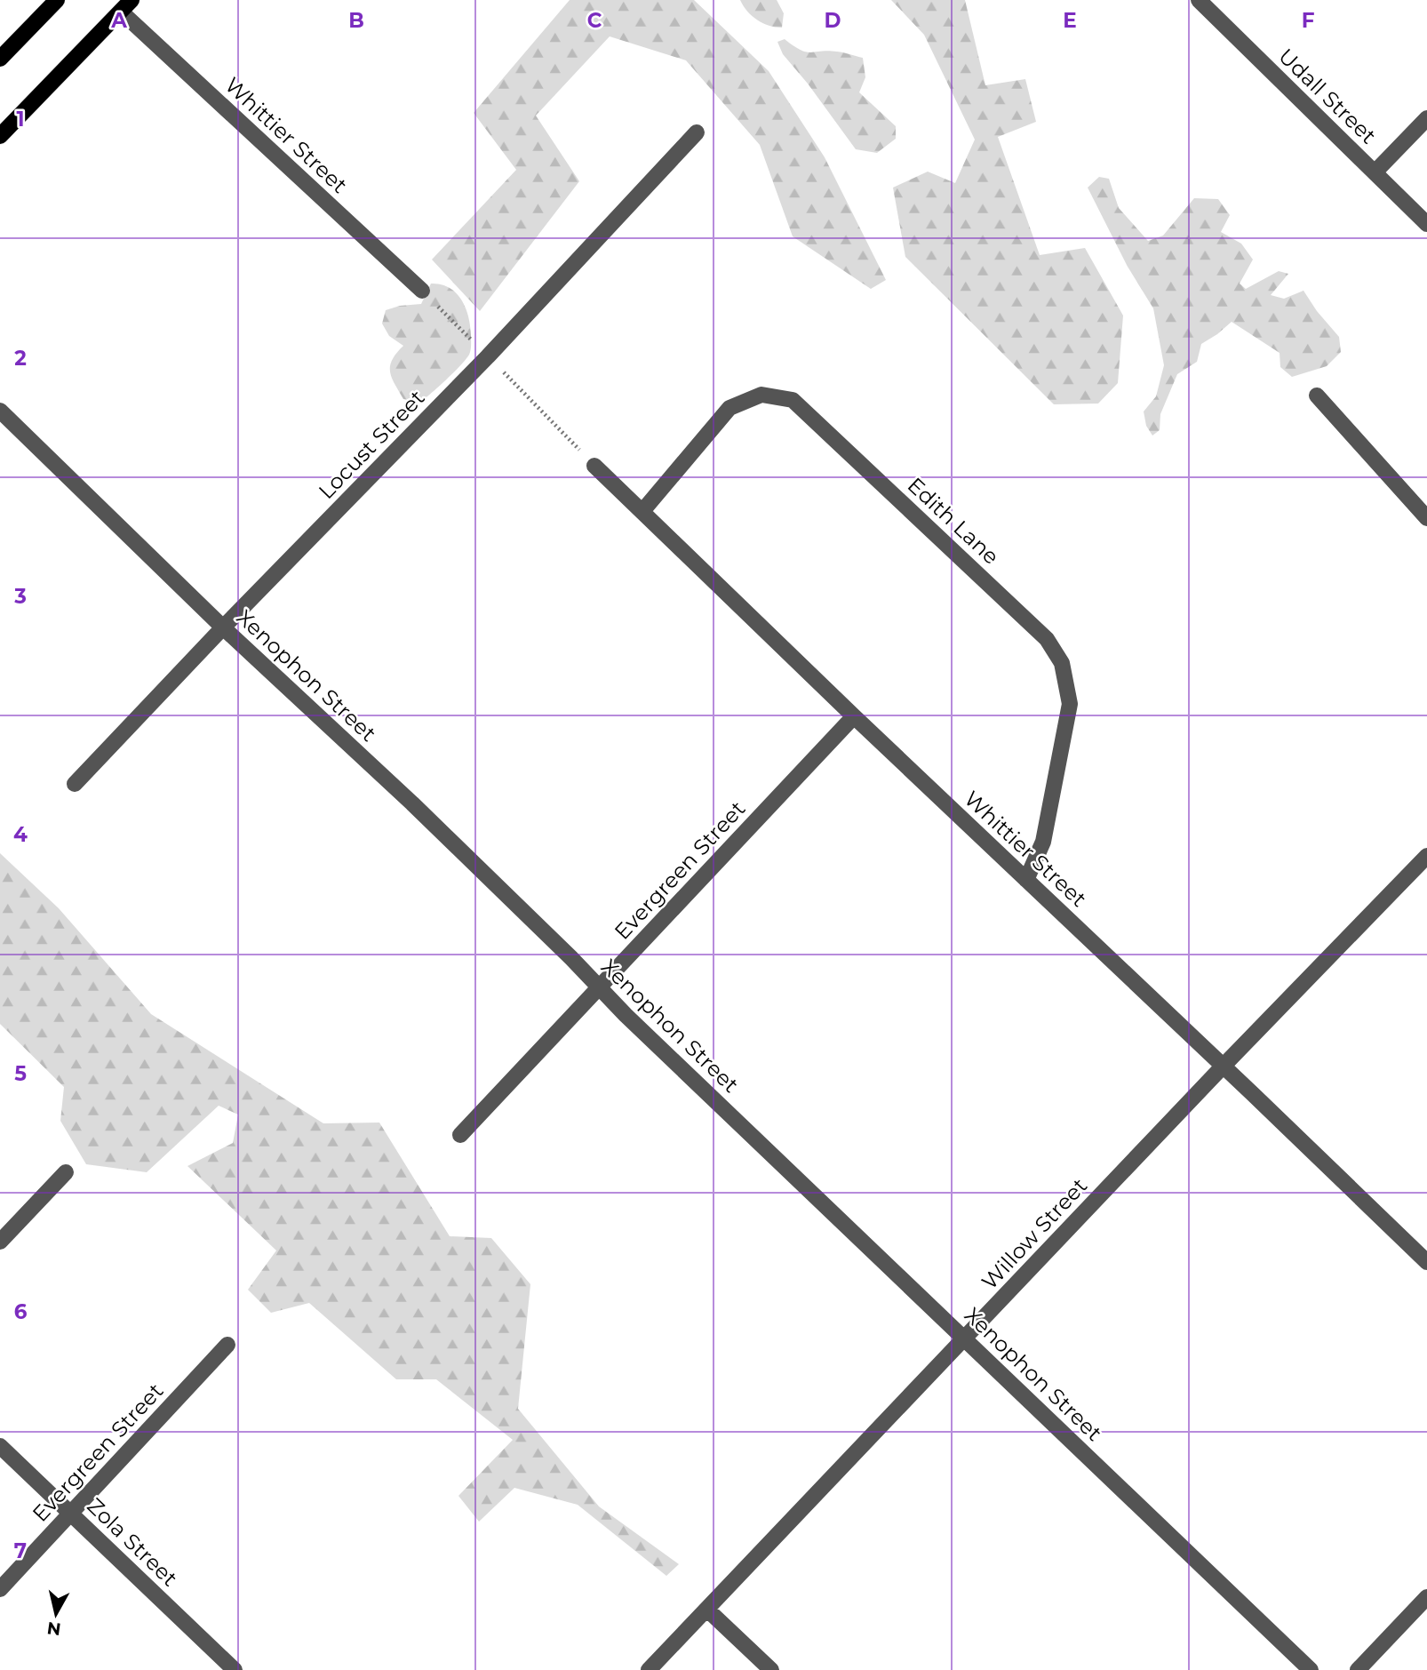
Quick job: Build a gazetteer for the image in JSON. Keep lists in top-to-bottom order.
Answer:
{
  "streets": {
    "street": [
      "Udall Street",
      "Whittier Street",
      "Locust Street",
      "Edith Lane",
      "Xenophon Street",
      "Evergreen Street",
      "Willow Street",
      "Zola Street"
    ]
  },
  "crossings": [
    ["Whittier Street", "Edith Lane"],
    ["Whittier Street", "Evergreen Street"],
    ["Whittier Street", "Willow Street"],
    ["Locust Street", "Xenophon Street"],
    ["Xenophon Street", "Evergreen Street"],
    ["Xenophon Street", "Willow Street"],
    ["Evergreen Street", "Zola Street"]
  ],
  "north": "bottom",
  "grid": {
    "columns": [
      "A",
      "B",
      "C",
      "D",
      "E",
      "F"
    ],
    "rows": [
      "1",
      "2",
      "3",
      "4",
      "5",
      "6",
      "7"
    ]
  }
}
